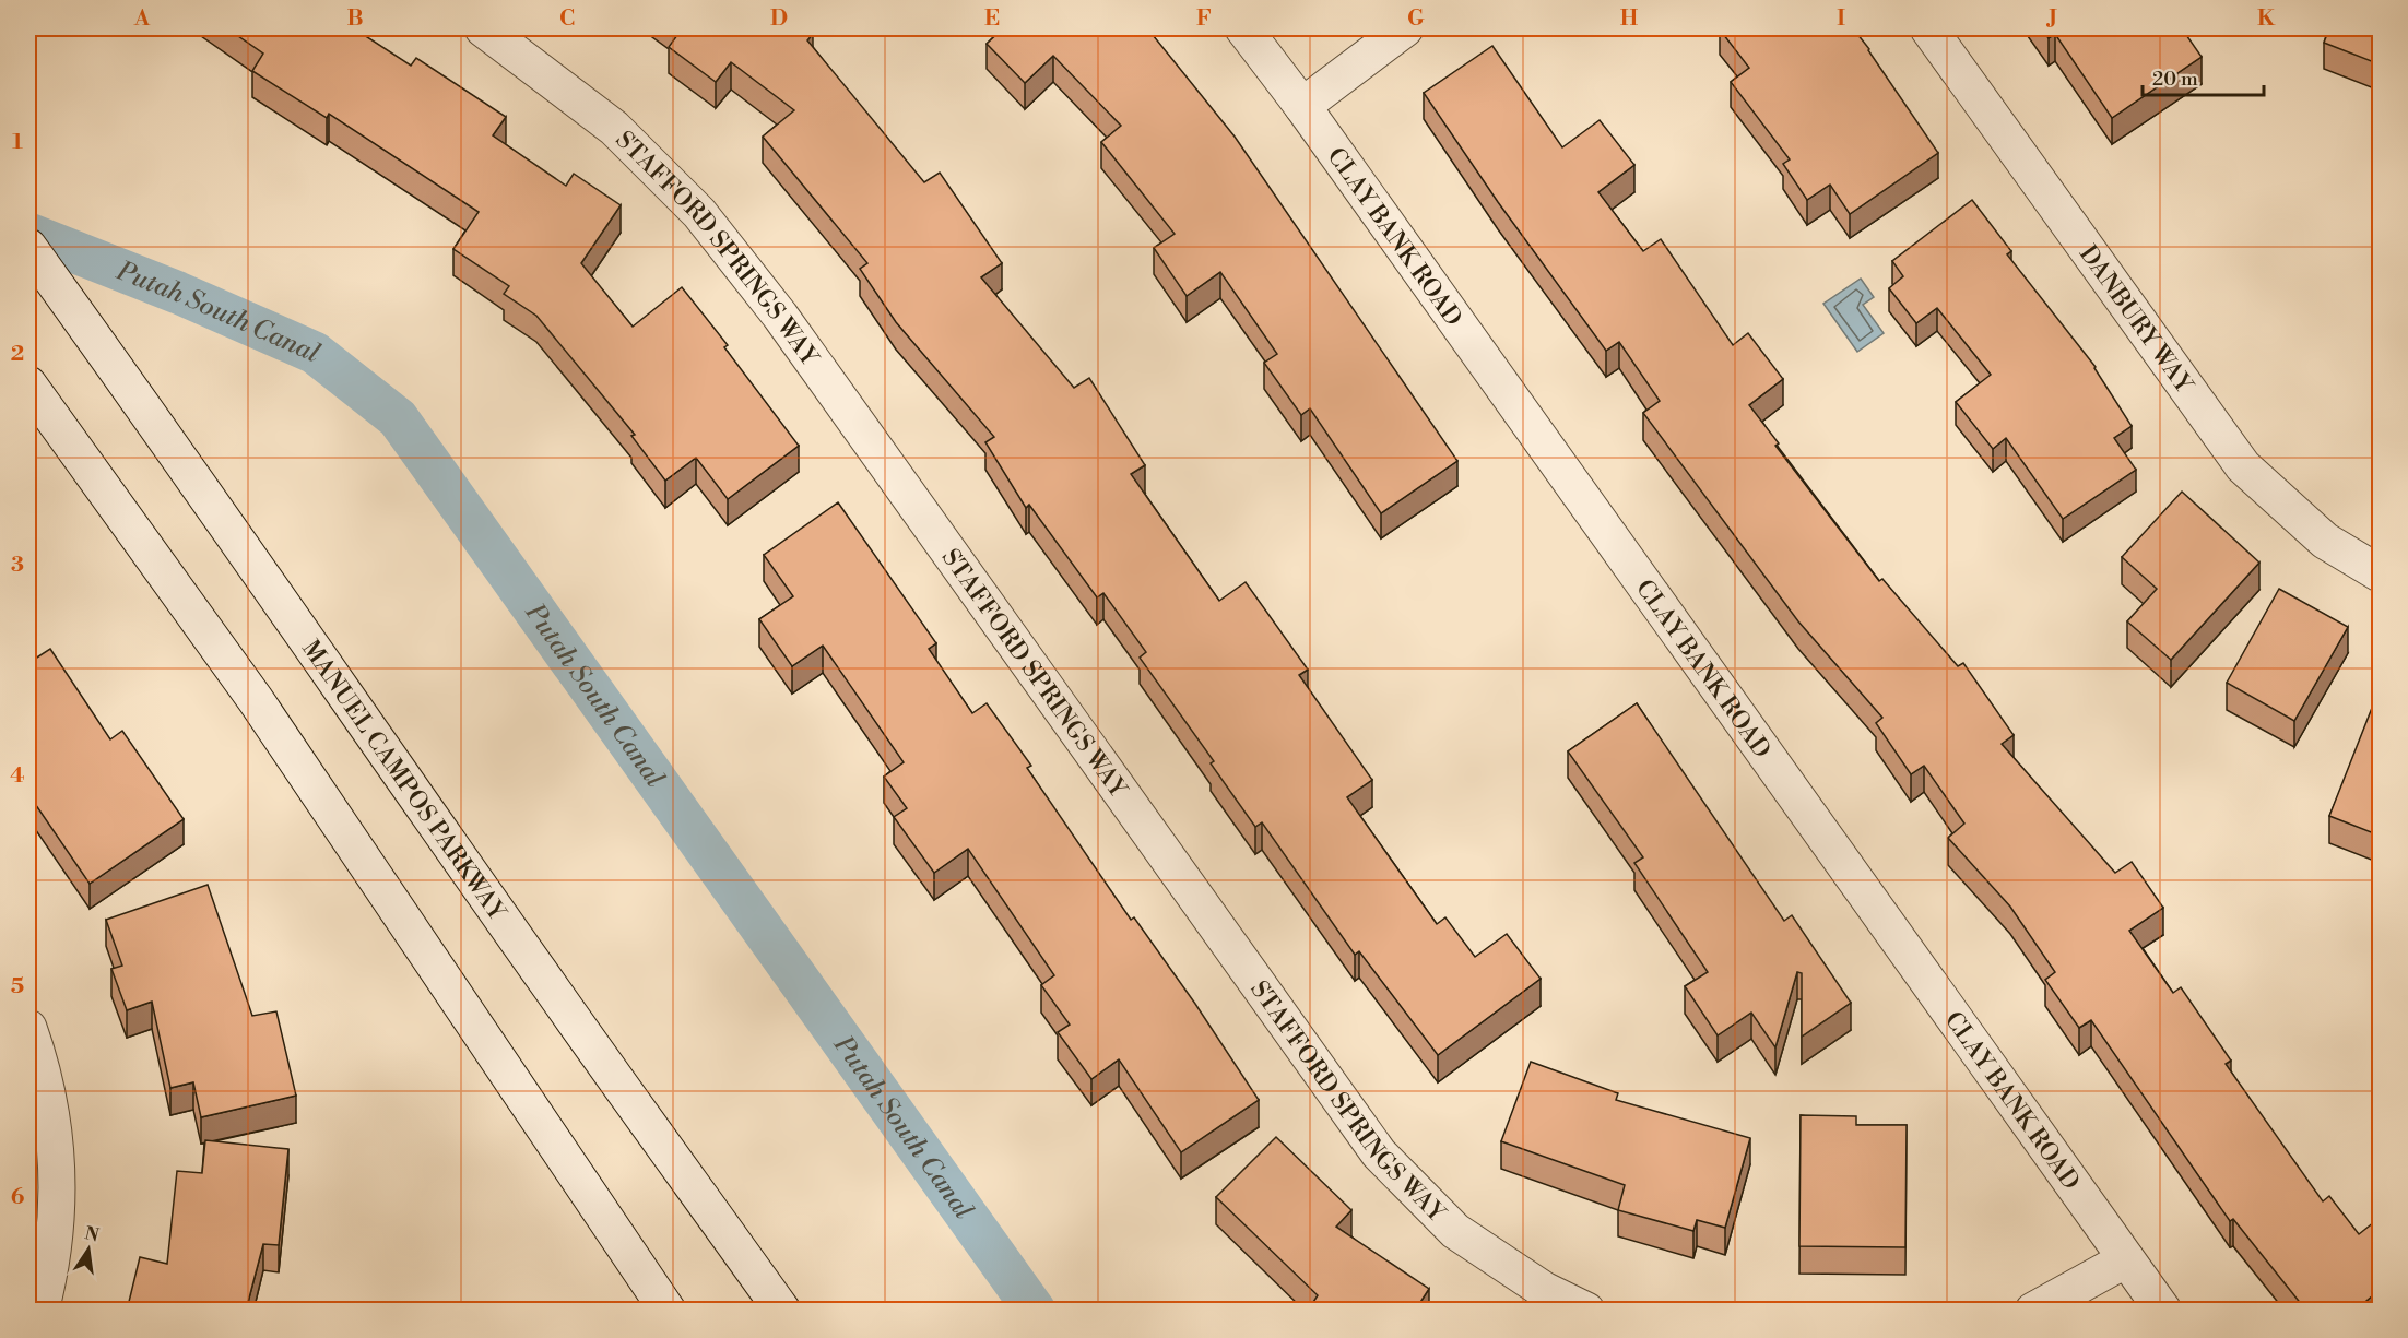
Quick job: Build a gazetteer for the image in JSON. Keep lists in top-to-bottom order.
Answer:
{
  "streets": {
    "street": [
      "CLAY BANK ROAD",
      "STAFFORD SPRINGS WAY",
      "DANBURY WAY",
      "MANUEL CAMPOS PARKWAY"
    ]
  },
  "water": ["Putah South Canal"],
  "scale_bar": "20 m",
  "north": "top",
  "grid": {
    "columns": [
      "A",
      "B",
      "C",
      "D",
      "E",
      "F",
      "G",
      "H",
      "I",
      "J",
      "K"
    ],
    "rows": [
      "1",
      "2",
      "3",
      "4",
      "5",
      "6"
    ]
  }
}
